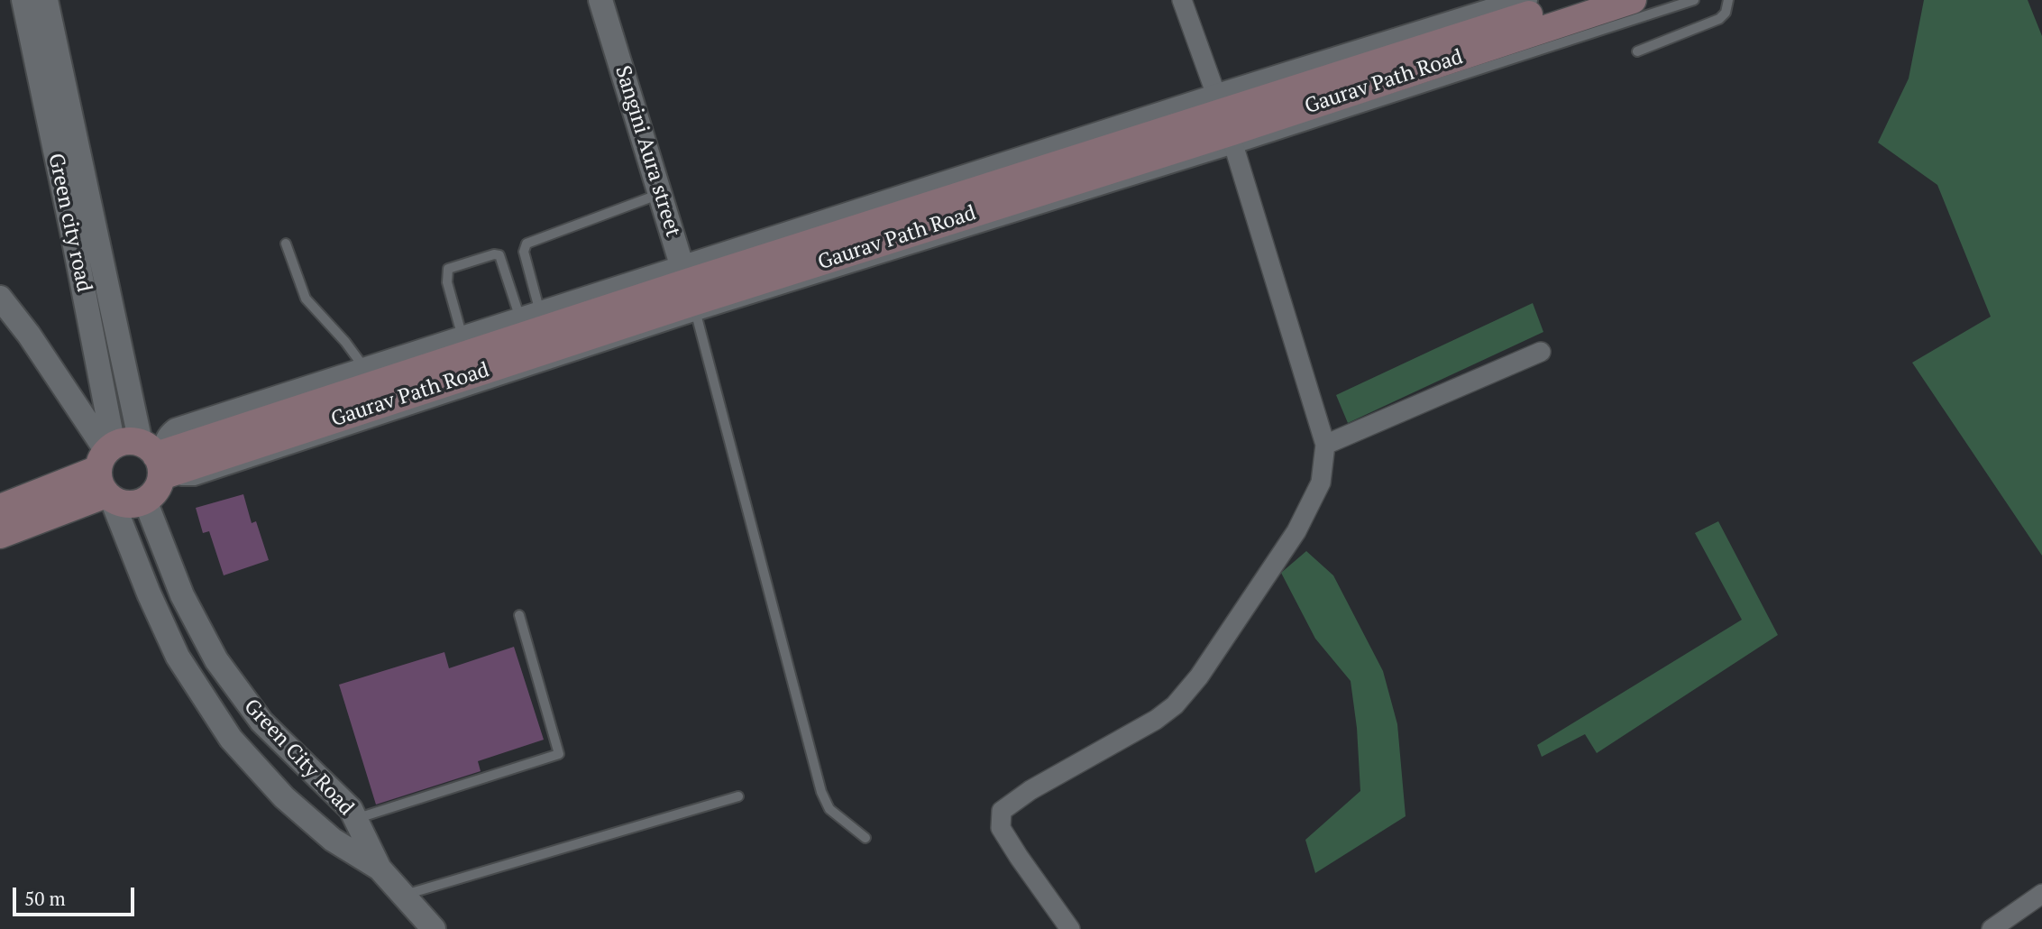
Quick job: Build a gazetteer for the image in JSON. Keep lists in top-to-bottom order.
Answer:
{
  "streets": {
    "main road": ["Gaurav Path Road"],
    "street": ["Sangini Aura street", "Green city road", "Green City Road"]
  },
  "crossings": [
    ["Gaurav Path Road", "Sangini Aura street"],
    ["Gaurav Path Road", "Green city road"],
    ["Gaurav Path Road", "Green City Road"],
    ["Green city road", "Green City Road"]
  ],
  "scale_bar": "50 m"
}
